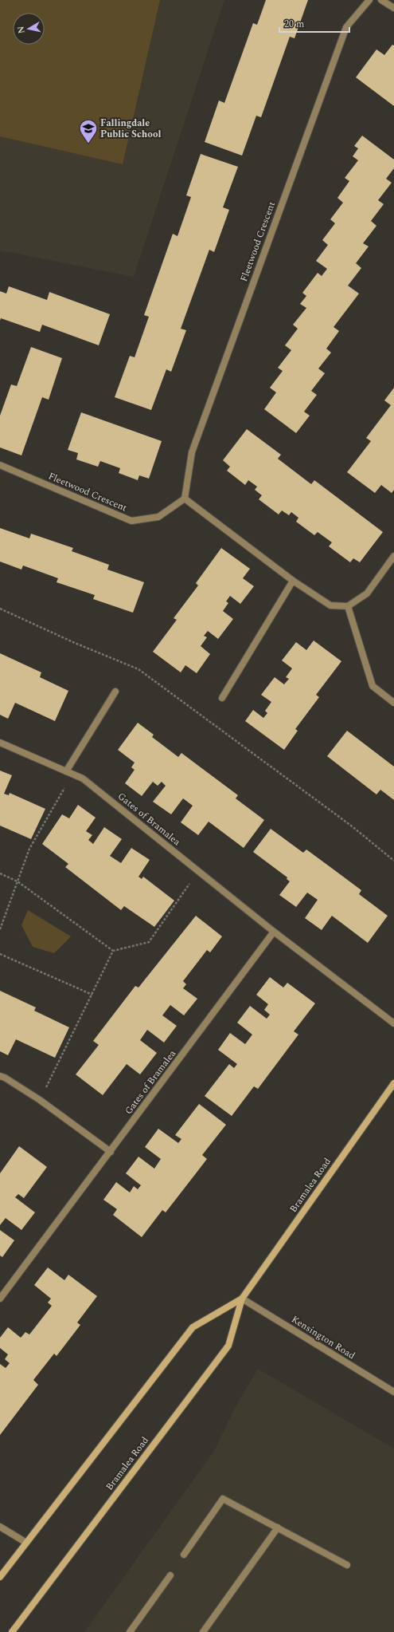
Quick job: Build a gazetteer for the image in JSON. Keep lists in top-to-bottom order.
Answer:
{
  "streets": {
    "main road": ["Bramalea Road"],
    "street": ["Fleetwood Crescent", "Gates of Bramalea", "Kensington Road"]
  },
  "crossings": [
    ["Bramalea Road", "Kensington Road"]
  ],
  "places": {
    "school or university": ["Fallingdale Public School"]
  },
  "scale_bar": "20 m",
  "north": "left"
}
